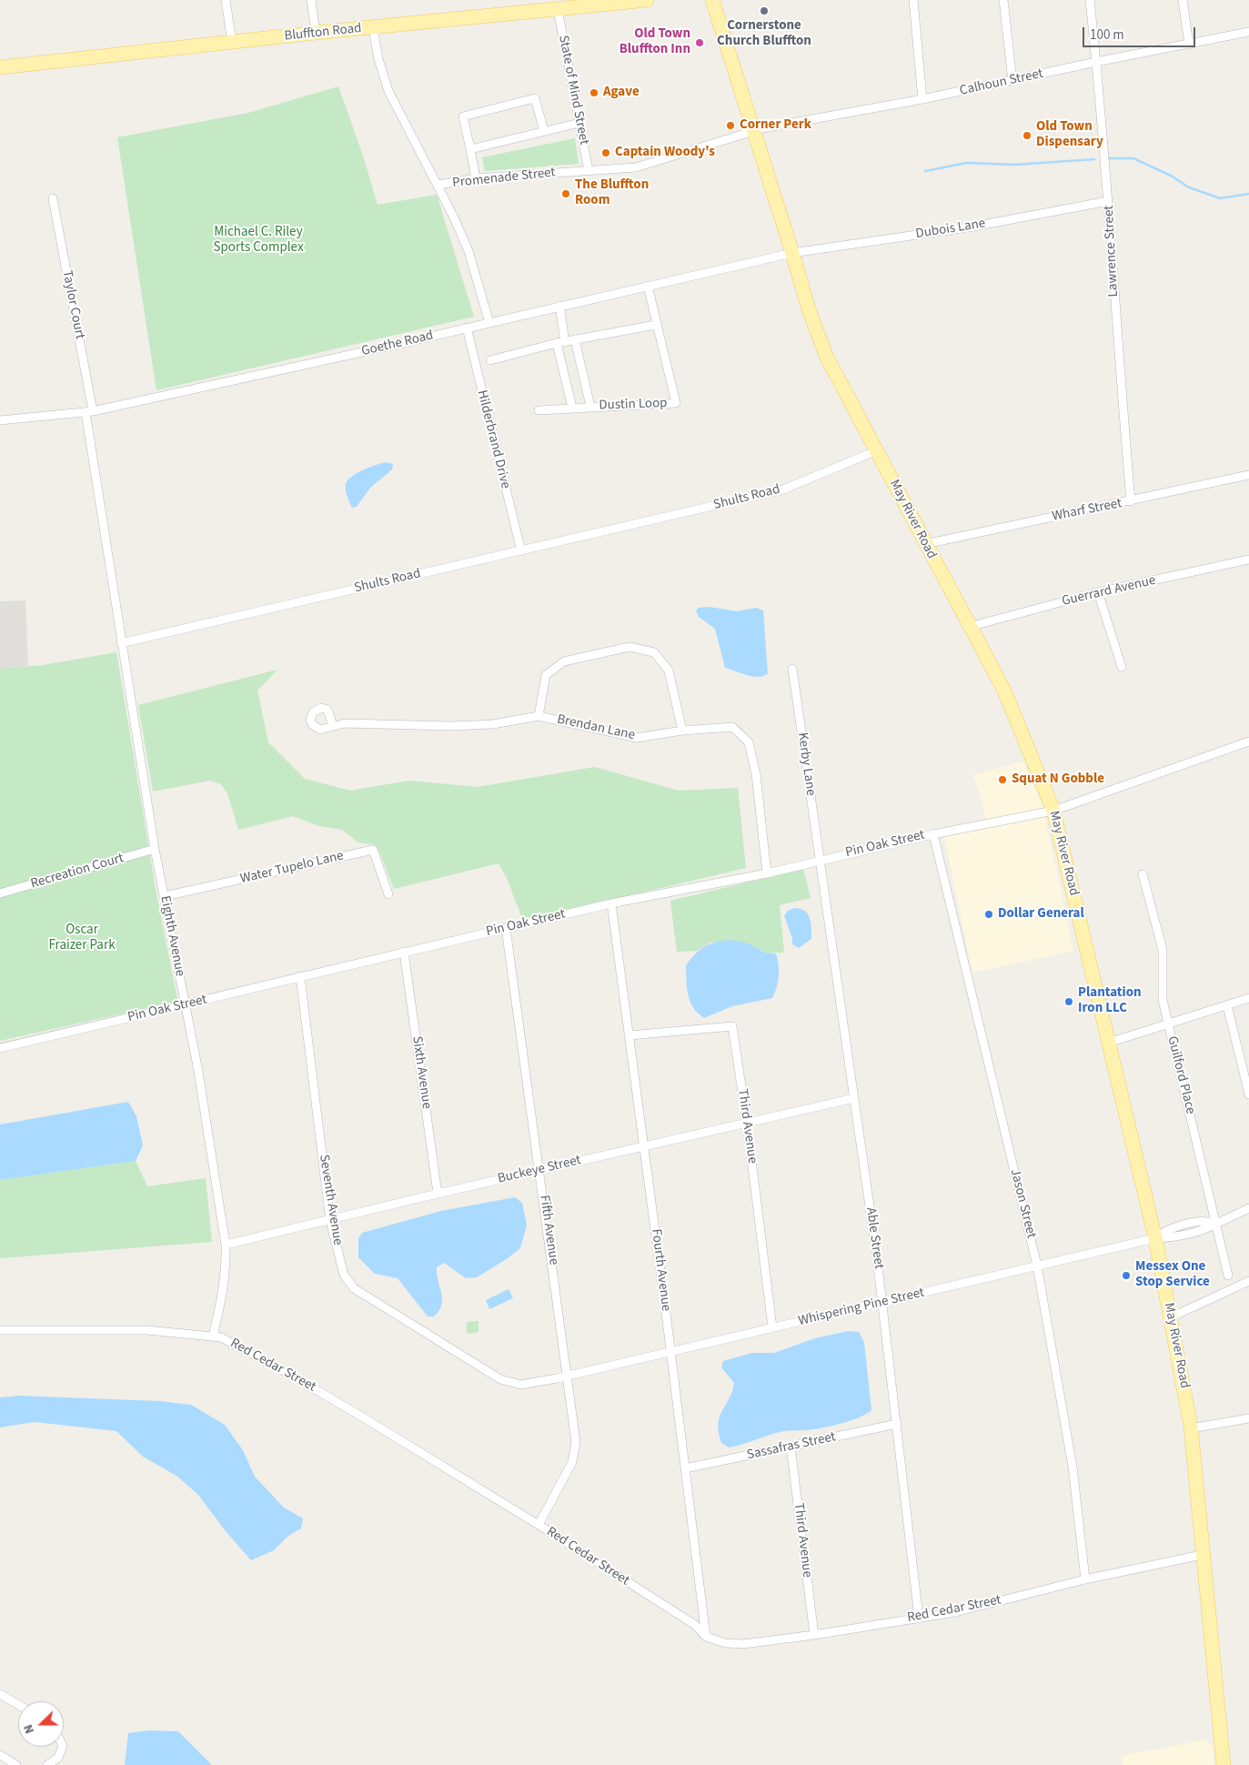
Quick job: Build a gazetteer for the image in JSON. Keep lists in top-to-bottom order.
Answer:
{
  "streets": {
    "main road": ["Bluffton Road", "May River Road"],
    "street": [
      "Calhoun Street",
      "State of Mind Street",
      "Promenade Street",
      "Dubois Lane",
      "Lawrence Street",
      "Taylor Court",
      "Goethe Road",
      "Dustin Loop",
      "Hilderbrand Drive",
      "Shults Road",
      "Wharf Street",
      "Guerrard Avenue",
      "Brendan Lane",
      "Kerby Lane",
      "Pin Oak Street",
      "Water Tupelo Lane",
      "Recreation Court",
      "Eighth Avenue",
      "Sixth Avenue",
      "Guilford Place",
      "Third Avenue",
      "Buckeye Street",
      "Seventh Avenue",
      "Jason Street",
      "Fifth Avenue",
      "Able Street",
      "Fourth Avenue",
      "Whispering Pine Street",
      "Red Cedar Street",
      "Sassafras Street"
    ]
  },
  "crossings": [
    ["Bluffton Road", "State of Mind Street"],
    ["Calhoun Street", "Promenade Street"],
    ["Calhoun Street", "Lawrence Street"],
    ["Calhoun Street", "May River Road"],
    ["State of Mind Street", "Promenade Street"],
    ["Promenade Street", "May River Road"],
    ["Dubois Lane", "Lawrence Street"],
    ["Dubois Lane", "Goethe Road"],
    ["Dubois Lane", "May River Road"],
    ["Lawrence Street", "Wharf Street"],
    ["Taylor Court", "Goethe Road"],
    ["Goethe Road", "Dustin Loop"],
    ["Goethe Road", "Hilderbrand Drive"],
    ["Goethe Road", "May River Road"],
    ["Hilderbrand Drive", "Shults Road"],
    ["Shults Road", "May River Road"],
    ["Shults Road", "Eighth Avenue"],
    ["Wharf Street", "May River Road"],
    ["May River Road", "Guerrard Avenue"],
    ["May River Road", "Pin Oak Street"],
    ["May River Road", "Whispering Pine Street"],
    ["May River Road", "Red Cedar Street"],
    ["Brendan Lane", "Pin Oak Street"],
    ["Kerby Lane", "Pin Oak Street"],
    ["Kerby Lane", "Able Street"],
    ["Pin Oak Street", "Eighth Avenue"],
    ["Pin Oak Street", "Sixth Avenue"],
    ["Pin Oak Street", "Seventh Avenue"],
    ["Pin Oak Street", "Jason Street"],
    ["Pin Oak Street", "Fifth Avenue"],
    ["Pin Oak Street", "Able Street"],
    ["Pin Oak Street", "Fourth Avenue"],
    ["Water Tupelo Lane", "Eighth Avenue"],
    ["Recreation Court", "Eighth Avenue"],
    ["Eighth Avenue", "Buckeye Street"],
    ["Eighth Avenue", "Red Cedar Street"],
    ["Sixth Avenue", "Buckeye Street"],
    ["Guilford Place", "Whispering Pine Street"],
    ["Third Avenue", "Buckeye Street"],
    ["Third Avenue", "Fourth Avenue"],
    ["Third Avenue", "Whispering Pine Street"],
    ["Third Avenue", "Red Cedar Street"],
    ["Third Avenue", "Sassafras Street"],
    ["Buckeye Street", "Seventh Avenue"],
    ["Buckeye Street", "Fifth Avenue"],
    ["Buckeye Street", "Able Street"],
    ["Buckeye Street", "Fourth Avenue"],
    ["Seventh Avenue", "Fifth Avenue"],
    ["Seventh Avenue", "Whispering Pine Street"],
    ["Jason Street", "Whispering Pine Street"],
    ["Jason Street", "Red Cedar Street"],
    ["Fifth Avenue", "Whispering Pine Street"],
    ["Fifth Avenue", "Red Cedar Street"],
    ["Able Street", "Whispering Pine Street"],
    ["Able Street", "Red Cedar Street"],
    ["Able Street", "Sassafras Street"],
    ["Fourth Avenue", "Whispering Pine Street"],
    ["Fourth Avenue", "Red Cedar Street"],
    ["Fourth Avenue", "Sassafras Street"]
  ],
  "parks": ["Michael C. Riley Sports Complex", "Oscar Fraizer Park"],
  "places": [
    "Cornerstone Church Bluffton",
    "Old Town Bluffton Inn",
    "Agave",
    "Corner Perk",
    "Old Town Dispensary",
    "Captain Woody's",
    "The Bluffton Room",
    "Squat N Gobble",
    "Dollar General",
    "Plantation Iron LLC",
    "Messex One Stop Service"
  ],
  "scale_bar": "100 m",
  "north": "left"
}
